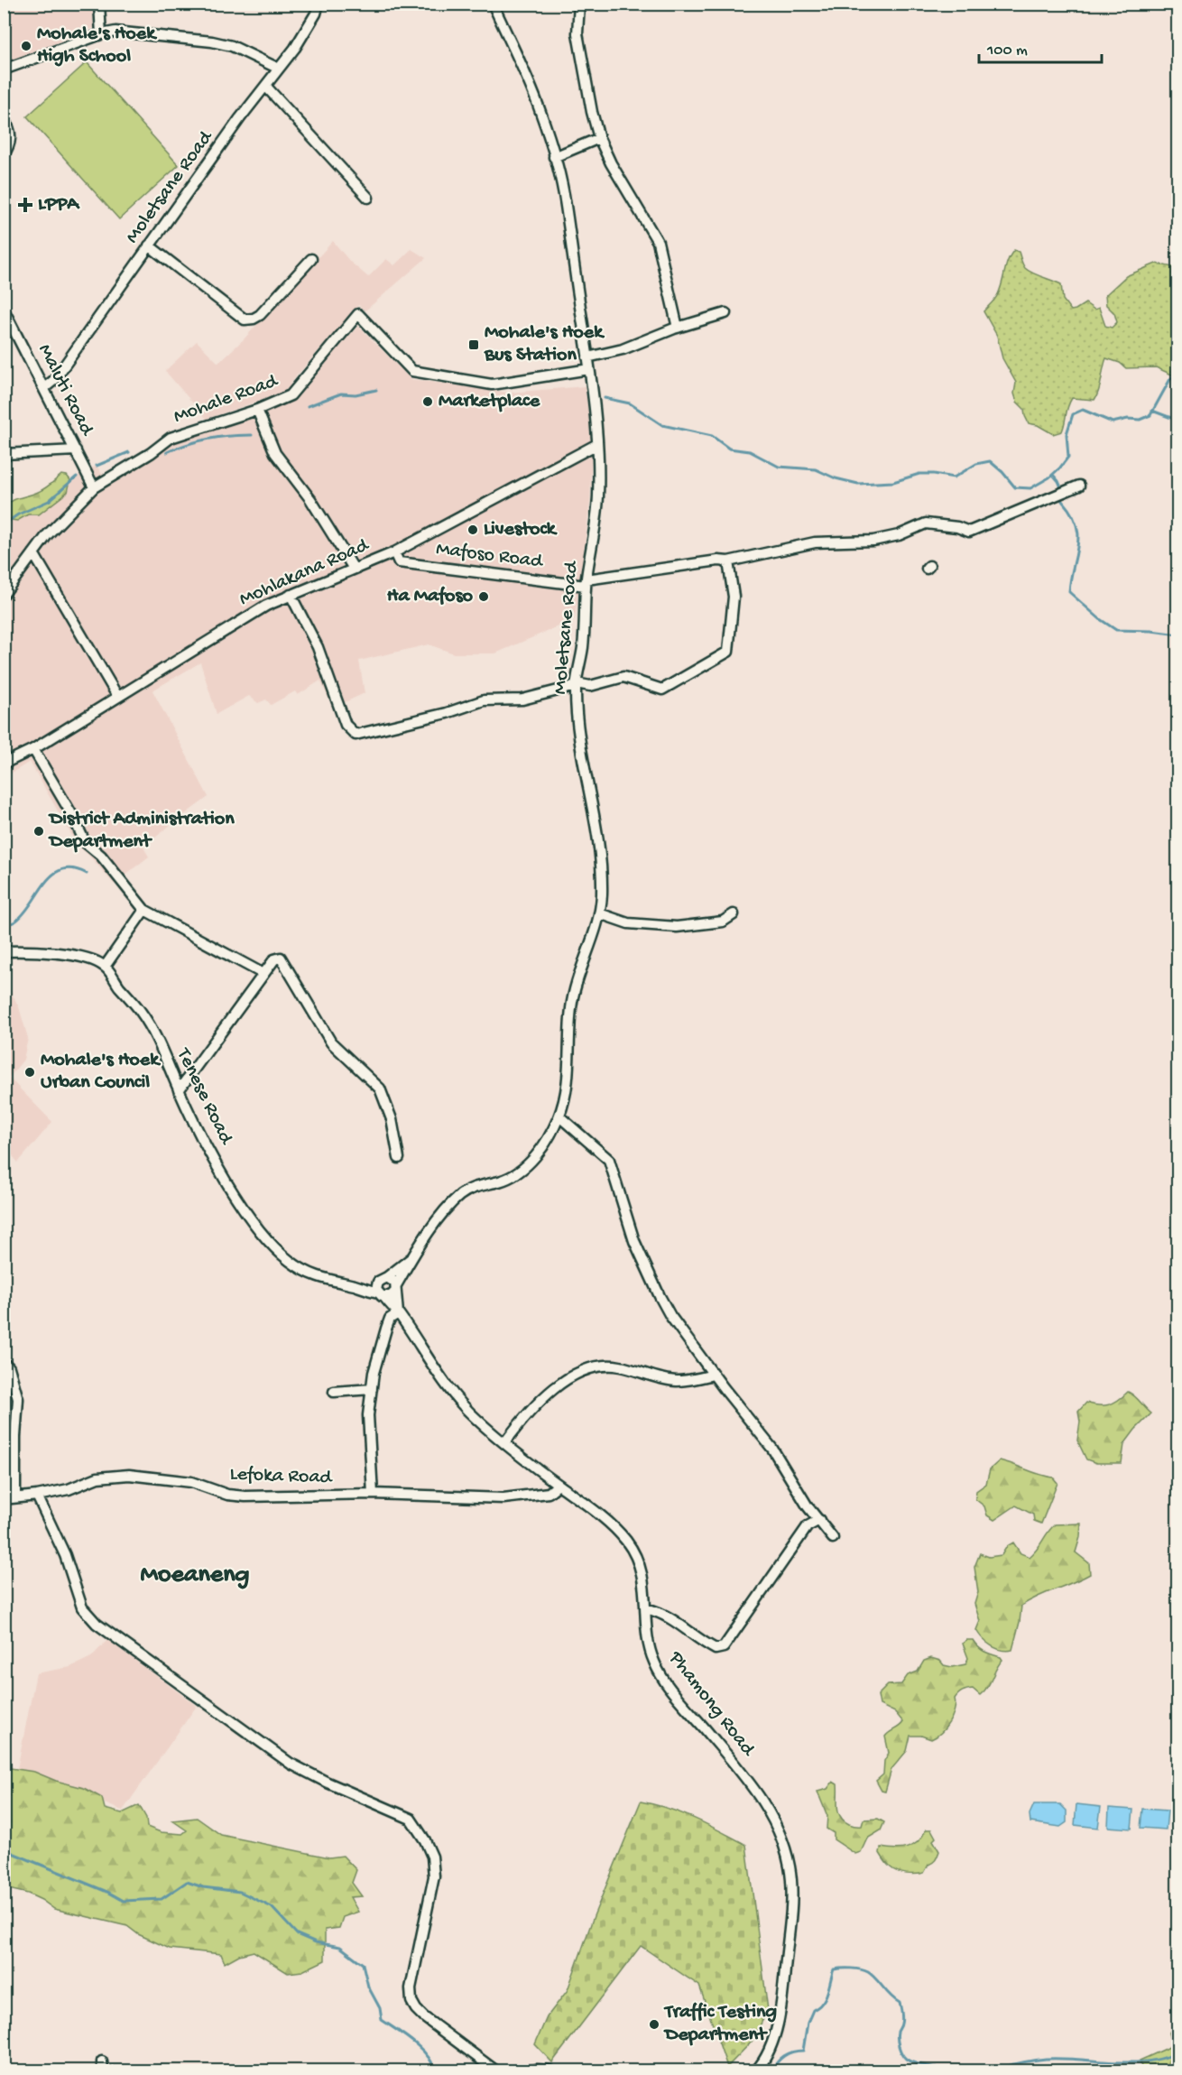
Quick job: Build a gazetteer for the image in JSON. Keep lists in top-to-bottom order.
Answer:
{
  "streets": {
    "street": [
      "Moletsane Road",
      "Maluti Road",
      "Mohale Road",
      "Mafoso Road",
      "Mohlakana Road",
      "Tenese Road",
      "Lefoka Road",
      "Phamong Road"
    ]
  },
  "crossings": [
    ["Moletsane Road", "Maluti Road"],
    ["Moletsane Road", "Mohale Road"],
    ["Moletsane Road", "Mafoso Road"],
    ["Moletsane Road", "Mohlakana Road"],
    ["Moletsane Road", "Tenese Road"],
    ["Moletsane Road", "Phamong Road"],
    ["Maluti Road", "Mohale Road"],
    ["Mafoso Road", "Mohlakana Road"],
    ["Tenese Road", "Phamong Road"],
    ["Lefoka Road", "Phamong Road"]
  ],
  "districts": ["Moeaneng"],
  "places": {
    "other": [
      "Mohale's Hoek High School",
      "Marketplace",
      "Livestock",
      "Ha Mafoso",
      "District Administration Department",
      "Mohale's Hoek Urban Council",
      "Traffic Testing Department"
    ],
    "health": ["LPPA"],
    "transit": ["Mohale's Hoek Bus Station"]
  },
  "scale_bar": "100 m"
}
